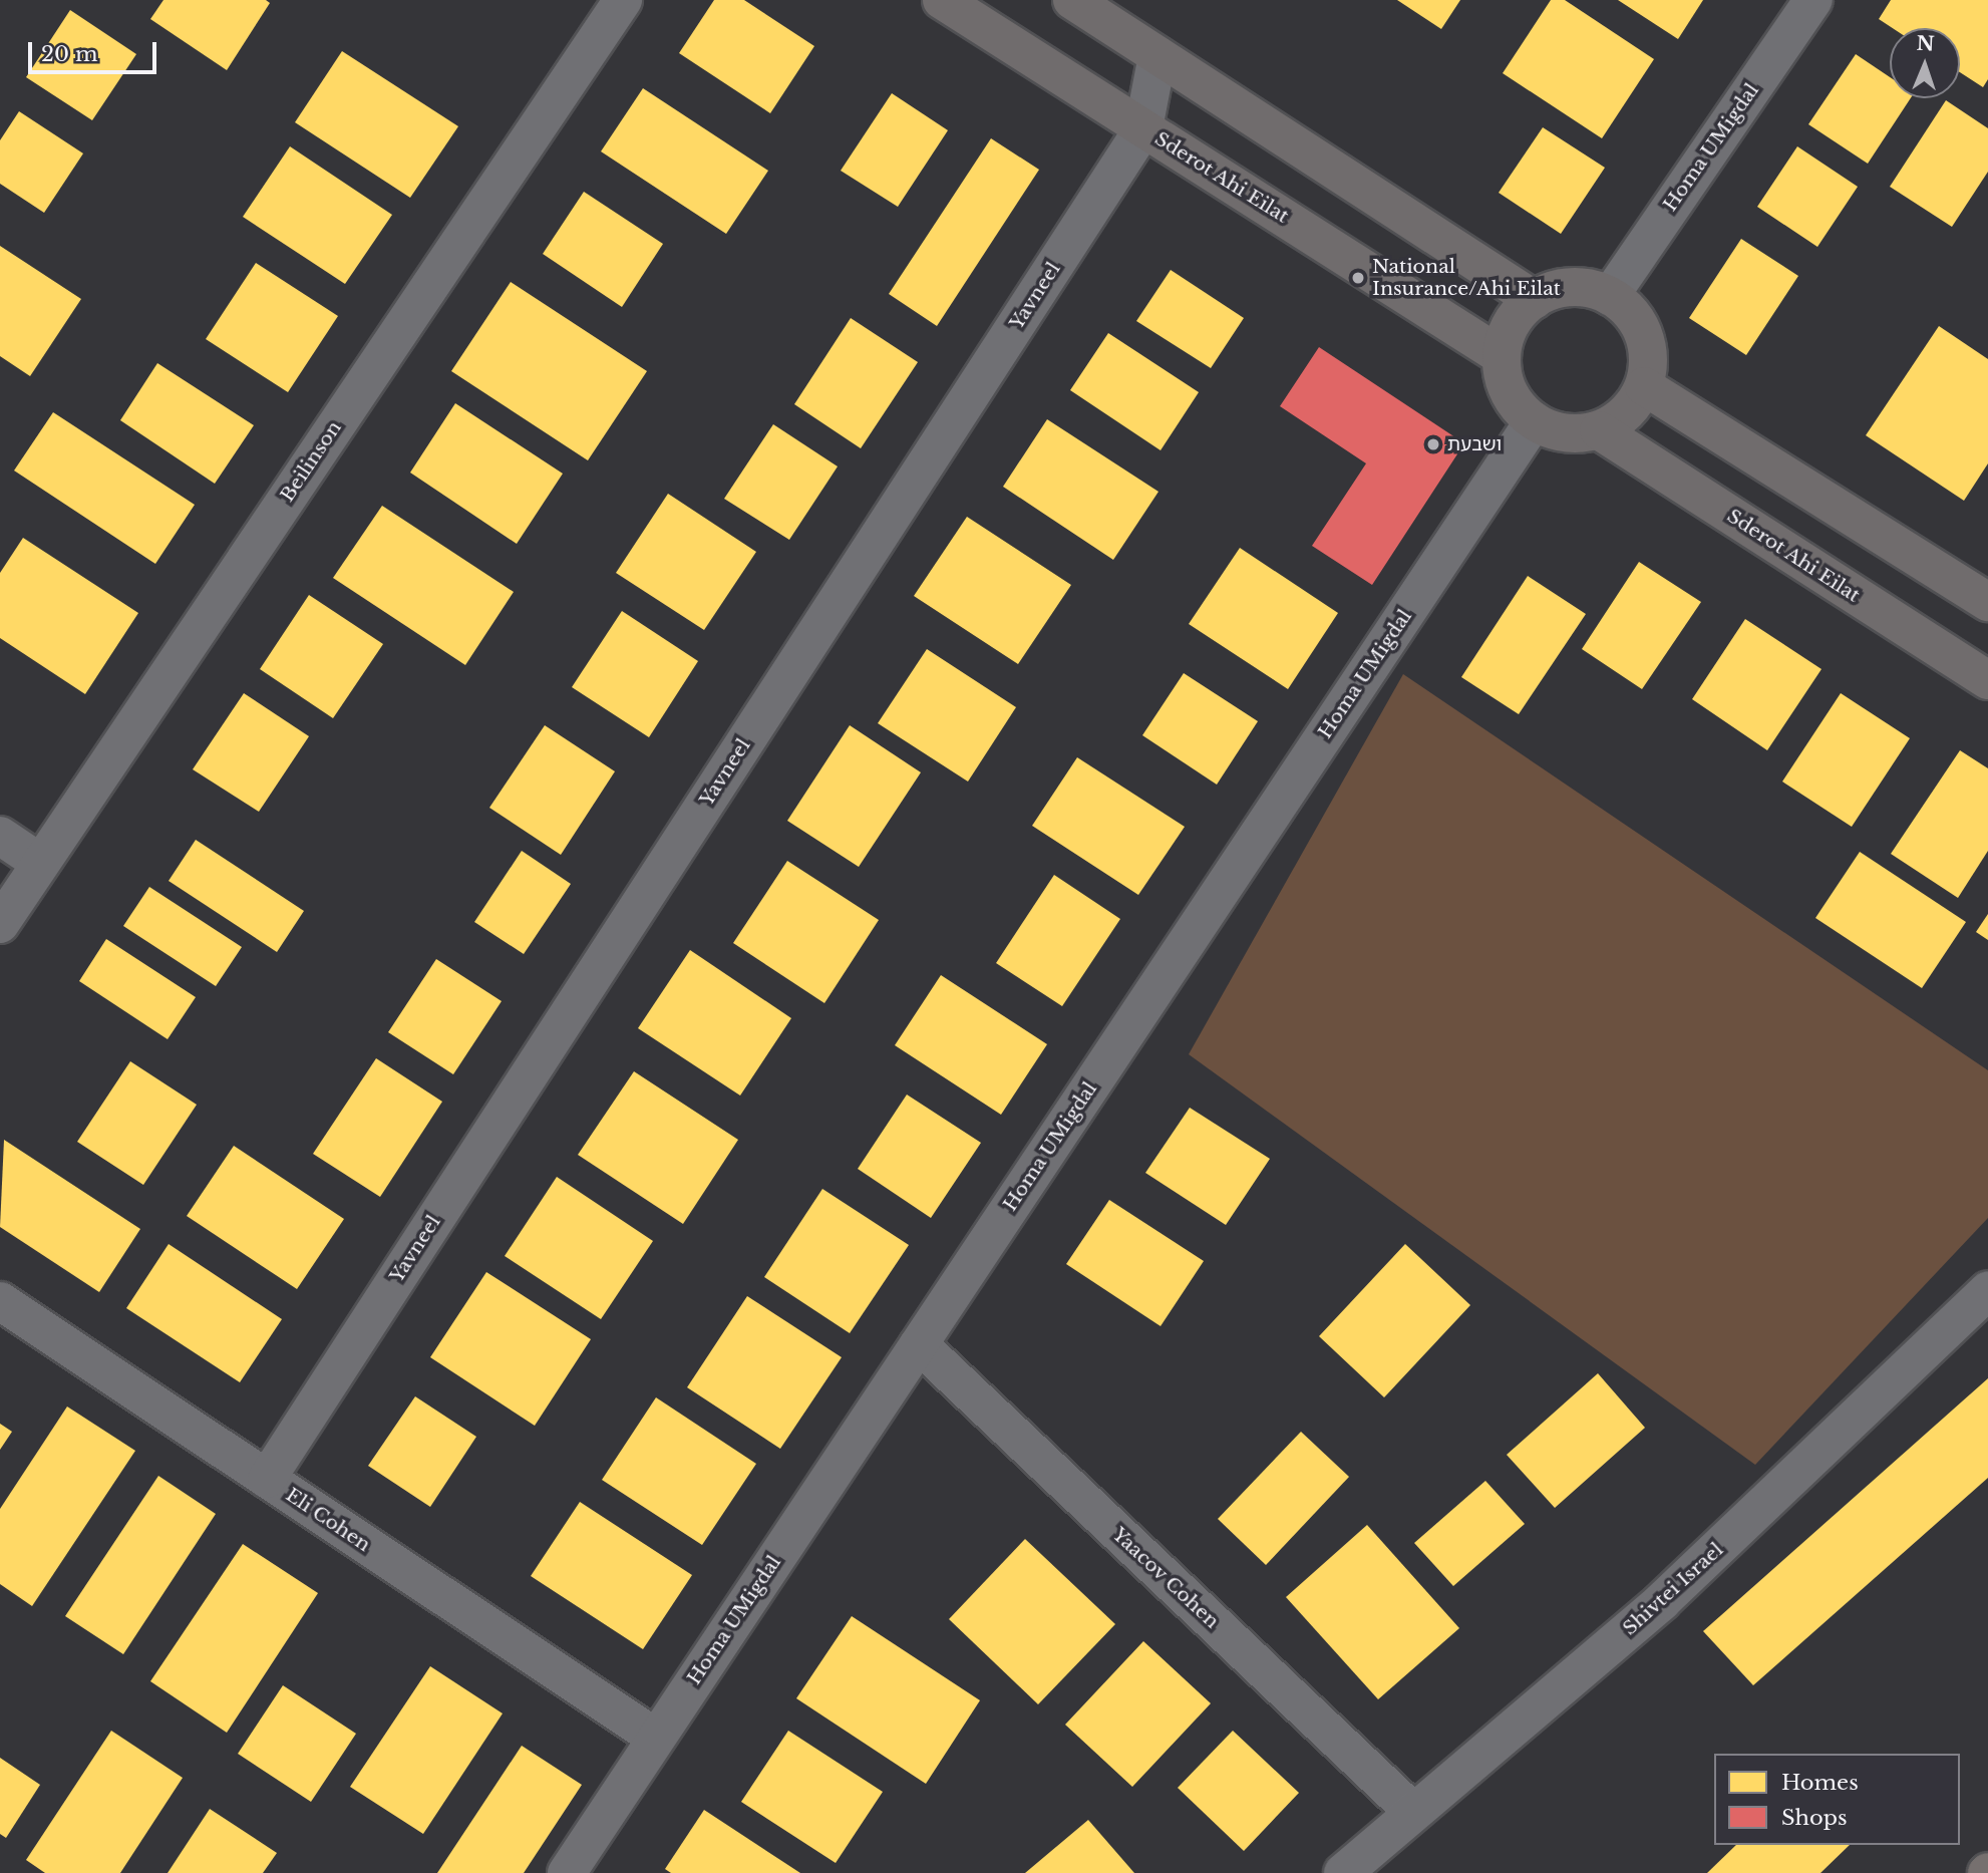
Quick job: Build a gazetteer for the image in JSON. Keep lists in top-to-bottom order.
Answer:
{
  "streets": {
    "main road": ["Sderot Ahi Eilat"],
    "street": [
      "Homa UMigdal",
      "Yavneel",
      "Beilinson",
      "Eli Cohen",
      "Yaacov Cohen",
      "Shivtei Israel"
    ]
  },
  "crossings": [
    ["Homa UMigdal", "Sderot Ahi Eilat"],
    ["Homa UMigdal", "Eli Cohen"],
    ["Homa UMigdal", "Yaacov Cohen"],
    ["Sderot Ahi Eilat", "Yavneel"],
    ["Yavneel", "Eli Cohen"],
    ["Yaacov Cohen", "Shivtei Israel"]
  ],
  "places": ["National Insurance/Ahi Eilat", "ושבעת"],
  "legend": ["Homes", "Shops"],
  "scale_bar": "20 m",
  "north": "top"
}
